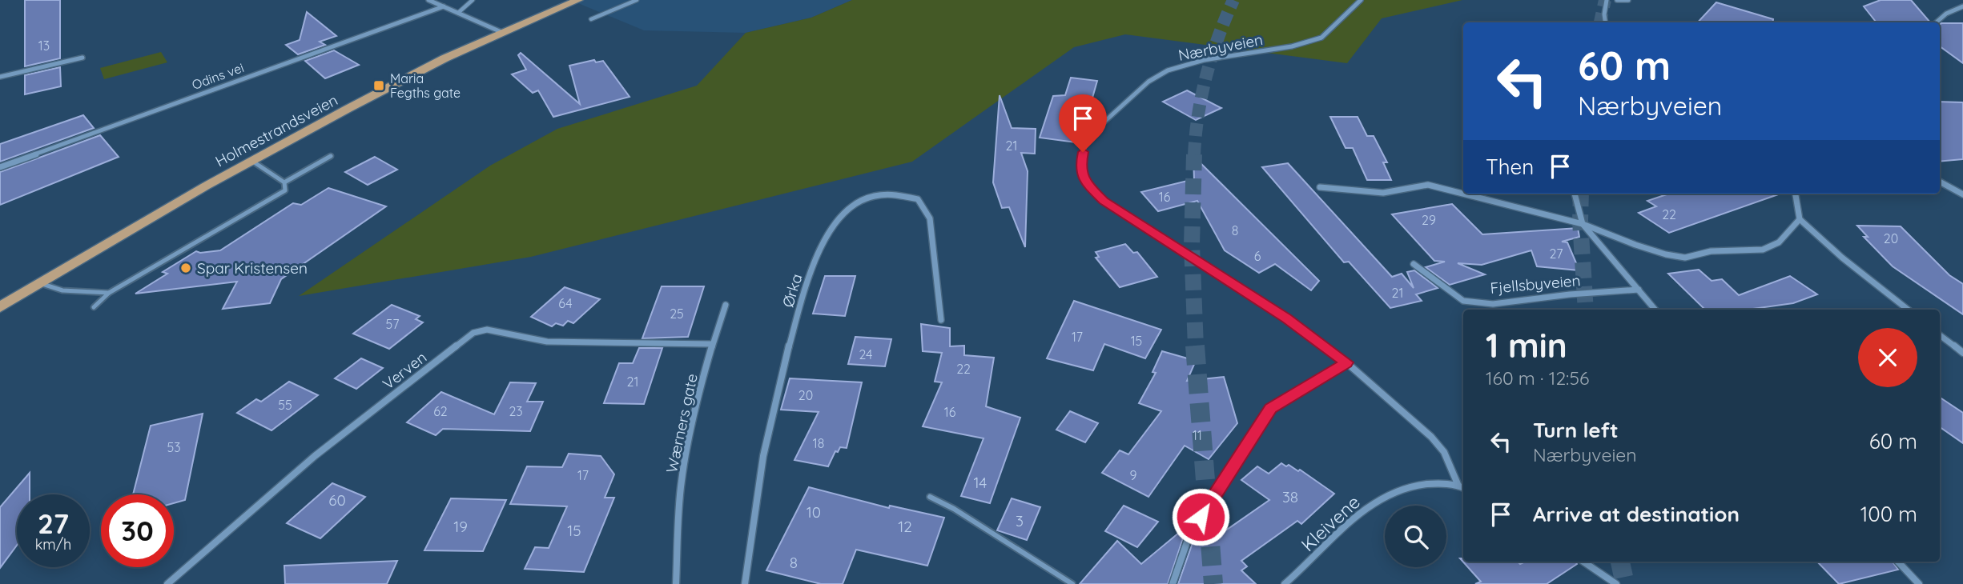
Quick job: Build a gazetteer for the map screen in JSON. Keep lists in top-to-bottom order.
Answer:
{
  "streets": {
    "main road": ["Holmestrandsveien"],
    "street": [
      "Nærbyveien",
      "Odins vei",
      "Fjellsbyveien",
      "Ørka",
      "Verven",
      "Wærners gate",
      "Kleivene"
    ]
  },
  "crossings": [
    ["Nærbyveien", "Kleivene"],
    ["Verven", "Wærners gate"]
  ],
  "places": {
    "transit": ["Maria Fegths gate"],
    "other": ["Spar Kristensen"]
  },
  "house_numbers": [
    "13",
    "21",
    "16",
    "22",
    "29",
    "8",
    "20",
    "27",
    "6",
    "21",
    "64",
    "25",
    "57",
    "17",
    "15",
    "24",
    "22",
    "21",
    "20",
    "55",
    "62",
    "23",
    "16",
    "11",
    "18",
    "53",
    "17",
    "9",
    "14",
    "38",
    "60",
    "10",
    "3",
    "19",
    "12",
    "15",
    "8"
  ],
  "page": {
    "turn": ["60 m", "Nærbyveien"],
    "then": "Then",
    "heading": ["1 min", "160 m · 12:56"],
    "list": [
      {
        "name": "Turn left",
        "note": "Nærbyveien",
        "value": "60 m"
      },
      {
        "name": "Arrive at destination",
        "value": "100 m"
      }
    ],
    "speed": "27 km/h",
    "limit": "30"
  }
}
